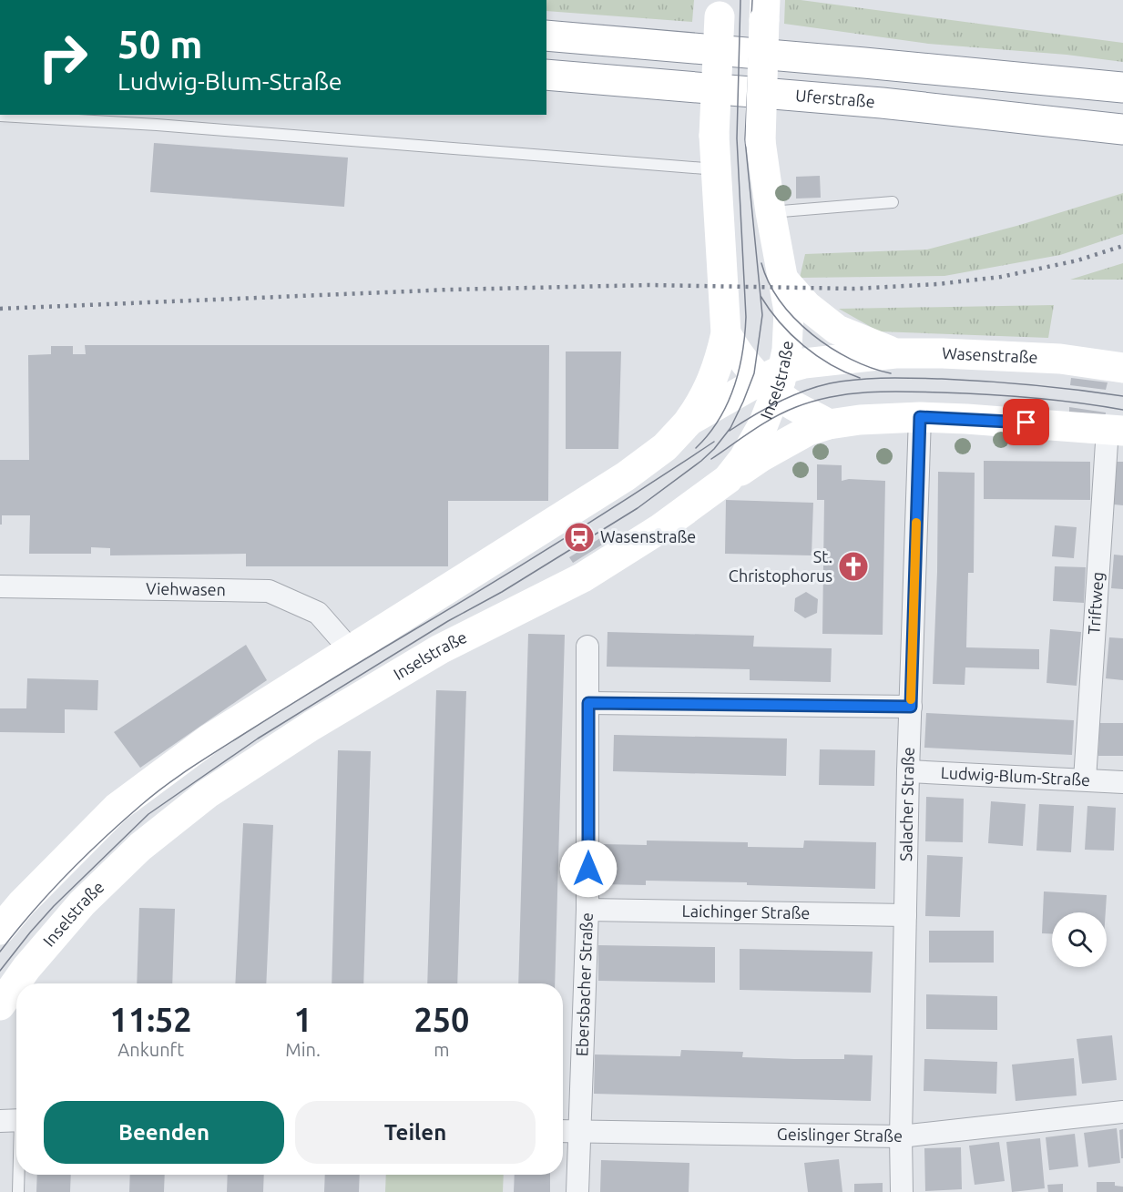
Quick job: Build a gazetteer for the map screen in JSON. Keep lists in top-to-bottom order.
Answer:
{
  "streets": {
    "main road": ["Uferstraße", "Wasenstraße", "Inselstraße"],
    "street": [
      "Viehwasen",
      "Triftweg",
      "Ludwig-Blum-Straße",
      "Salacher Straße",
      "Laichinger Straße",
      "Ebersbacher Straße",
      "Geislinger Straße"
    ]
  },
  "crossings": [
    ["Wasenstraße", "Inselstraße"],
    ["Wasenstraße", "Viehwasen"],
    ["Triftweg", "Ludwig-Blum-Straße"],
    ["Ludwig-Blum-Straße", "Salacher Straße"],
    ["Salacher Straße", "Laichinger Straße"],
    ["Salacher Straße", "Geislinger Straße"],
    ["Laichinger Straße", "Ebersbacher Straße"],
    ["Ebersbacher Straße", "Geislinger Straße"]
  ],
  "places": {
    "station": ["Wasenstraße"],
    "church": ["St. Christophorus"]
  },
  "page": {
    "turn": ["50 m", "Ludwig-Blum-Straße"],
    "eta": [
      "11:52",
      "Ankunft",
      "1",
      "Min.",
      "250",
      "m"
    ],
    "buttons": ["Beenden", "Teilen"]
  }
}
